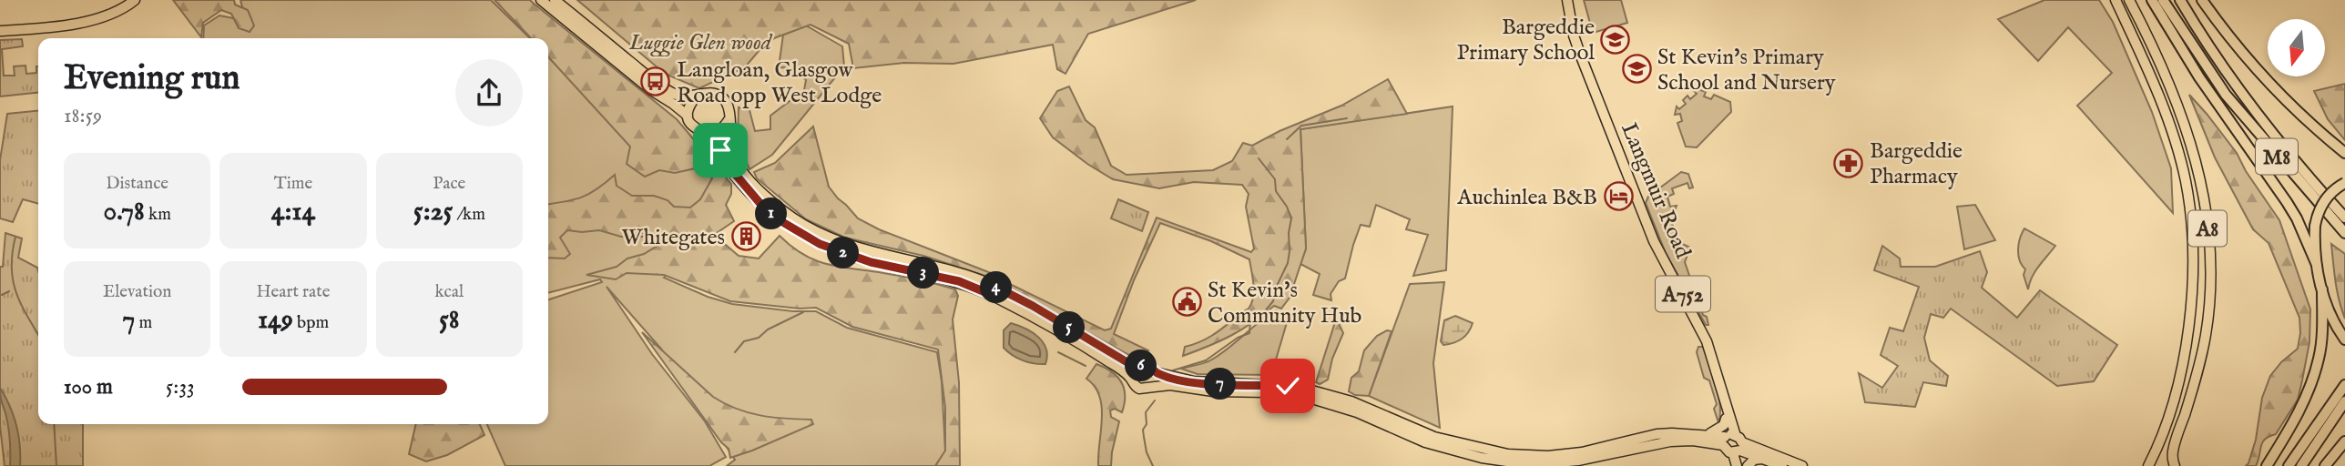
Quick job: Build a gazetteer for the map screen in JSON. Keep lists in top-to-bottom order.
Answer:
{
  "streets": {
    "highway": ["M8"],
    "main road": ["Langmuir Road", "A8", "A752"]
  },
  "crossings": [
    ["Langmuir Road", "A752"]
  ],
  "parks": ["Luggie Glen wood"],
  "places": {
    "school or university": ["Bargeddie Primary School", "St Kevin's Primary School and Nursery"],
    "bus stop": ["Langloan, Glasgow Road opp West Lodge"],
    "pharmacy": ["Bargeddie Pharmacy"],
    "hotel": ["Auchinlea B&B"],
    "building": ["Whitegates"],
    "public building": ["St Kevin's Community Hub"]
  },
  "north": "bottom",
  "page": {
    "heading": ["Evening run", "18:59"],
    "stats": [
      ["Distance", "0.78 km"],
      ["Time", "4:14"],
      ["Pace", "5:25 /km"],
      ["Elevation", "7 m"],
      ["Heart rate", "149 bpm"],
      ["kcal", "58"]
    ],
    "pins": [
      "1",
      "2",
      "3",
      "4",
      "5",
      "6",
      "7"
    ],
    "list": [
      {
        "name": "100 m",
        "note": "5:33"
      }
    ]
  }
}
